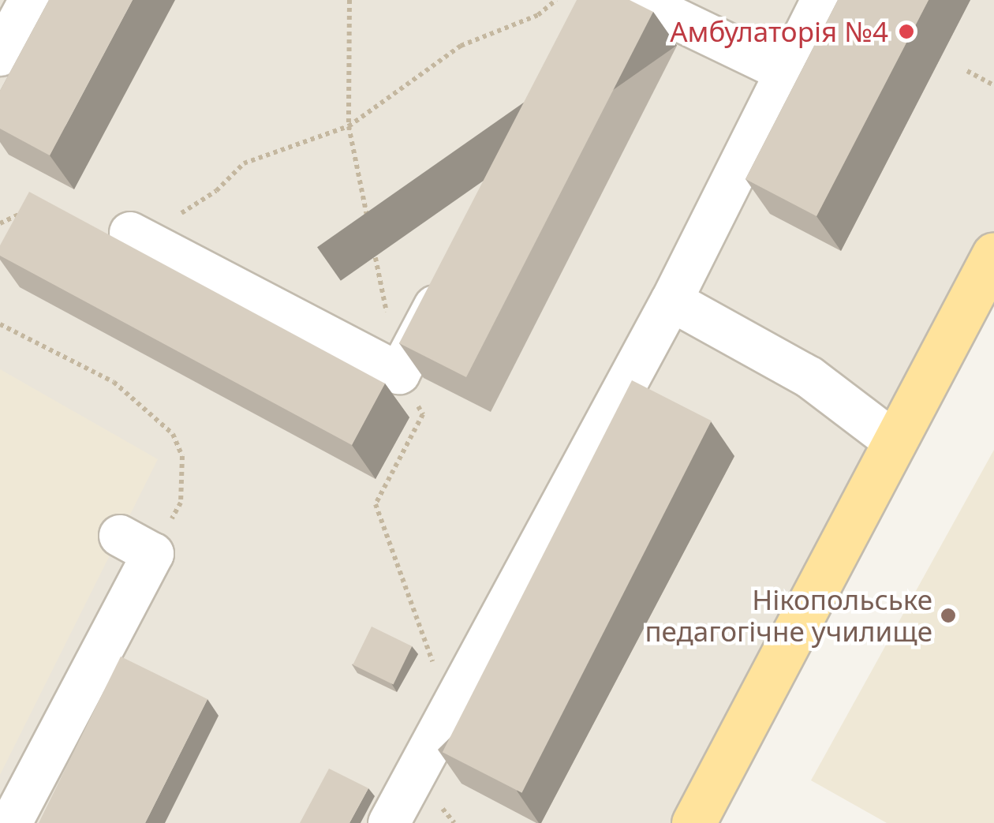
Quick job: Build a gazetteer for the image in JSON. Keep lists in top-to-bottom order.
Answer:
{
  "places": ["Амбулаторія №4", "Нікопольське педагогічне училище"]
}
